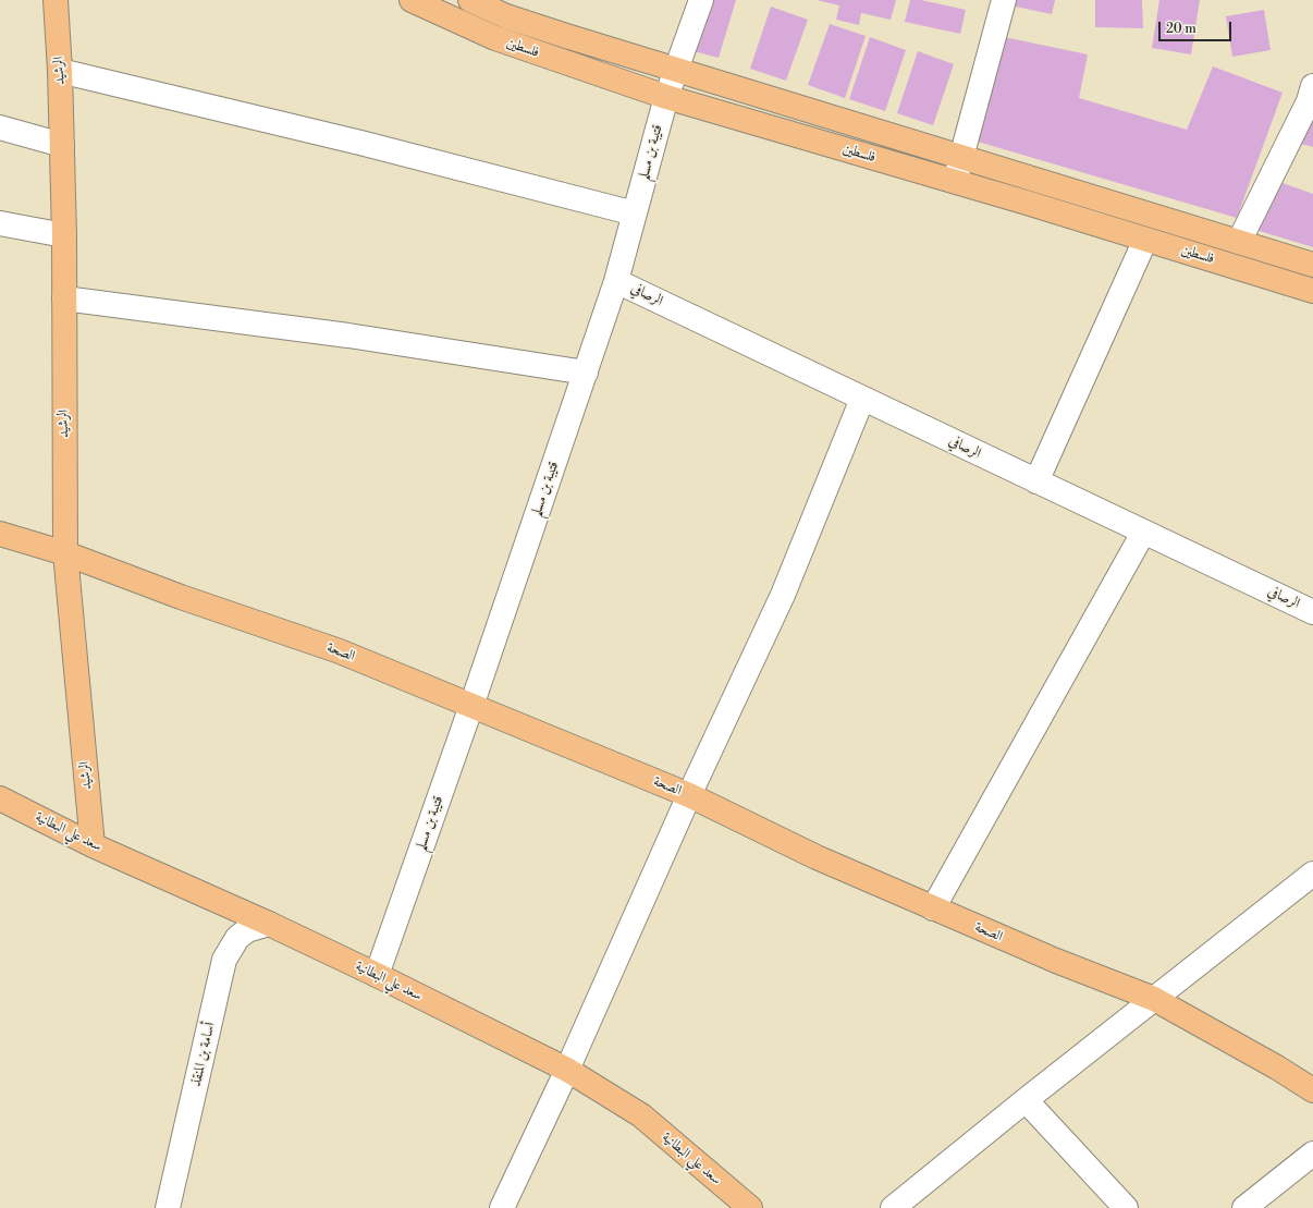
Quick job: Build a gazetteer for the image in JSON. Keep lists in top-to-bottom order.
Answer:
{
  "streets": {
    "main road": [
      "فلسطين",
      "الرشيد",
      "الصحة",
      "سعد علي البطانية"
    ],
    "street": ["قتيبة بن مسلم", "الرصافي", "أسامة بن المنقذ"]
  },
  "crossings": [
    ["فلسطين", "قتيبة بن مسلم"],
    ["الرشيد", "الصحة"],
    ["الرشيد", "سعد علي البطانية"],
    ["قتيبة بن مسلم", "الرصافي"],
    ["قتيبة بن مسلم", "الصحة"],
    ["قتيبة بن مسلم", "سعد علي البطانية"],
    ["سعد علي البطانية", "أسامة بن المنقذ"]
  ],
  "scale_bar": "20 m"
}
